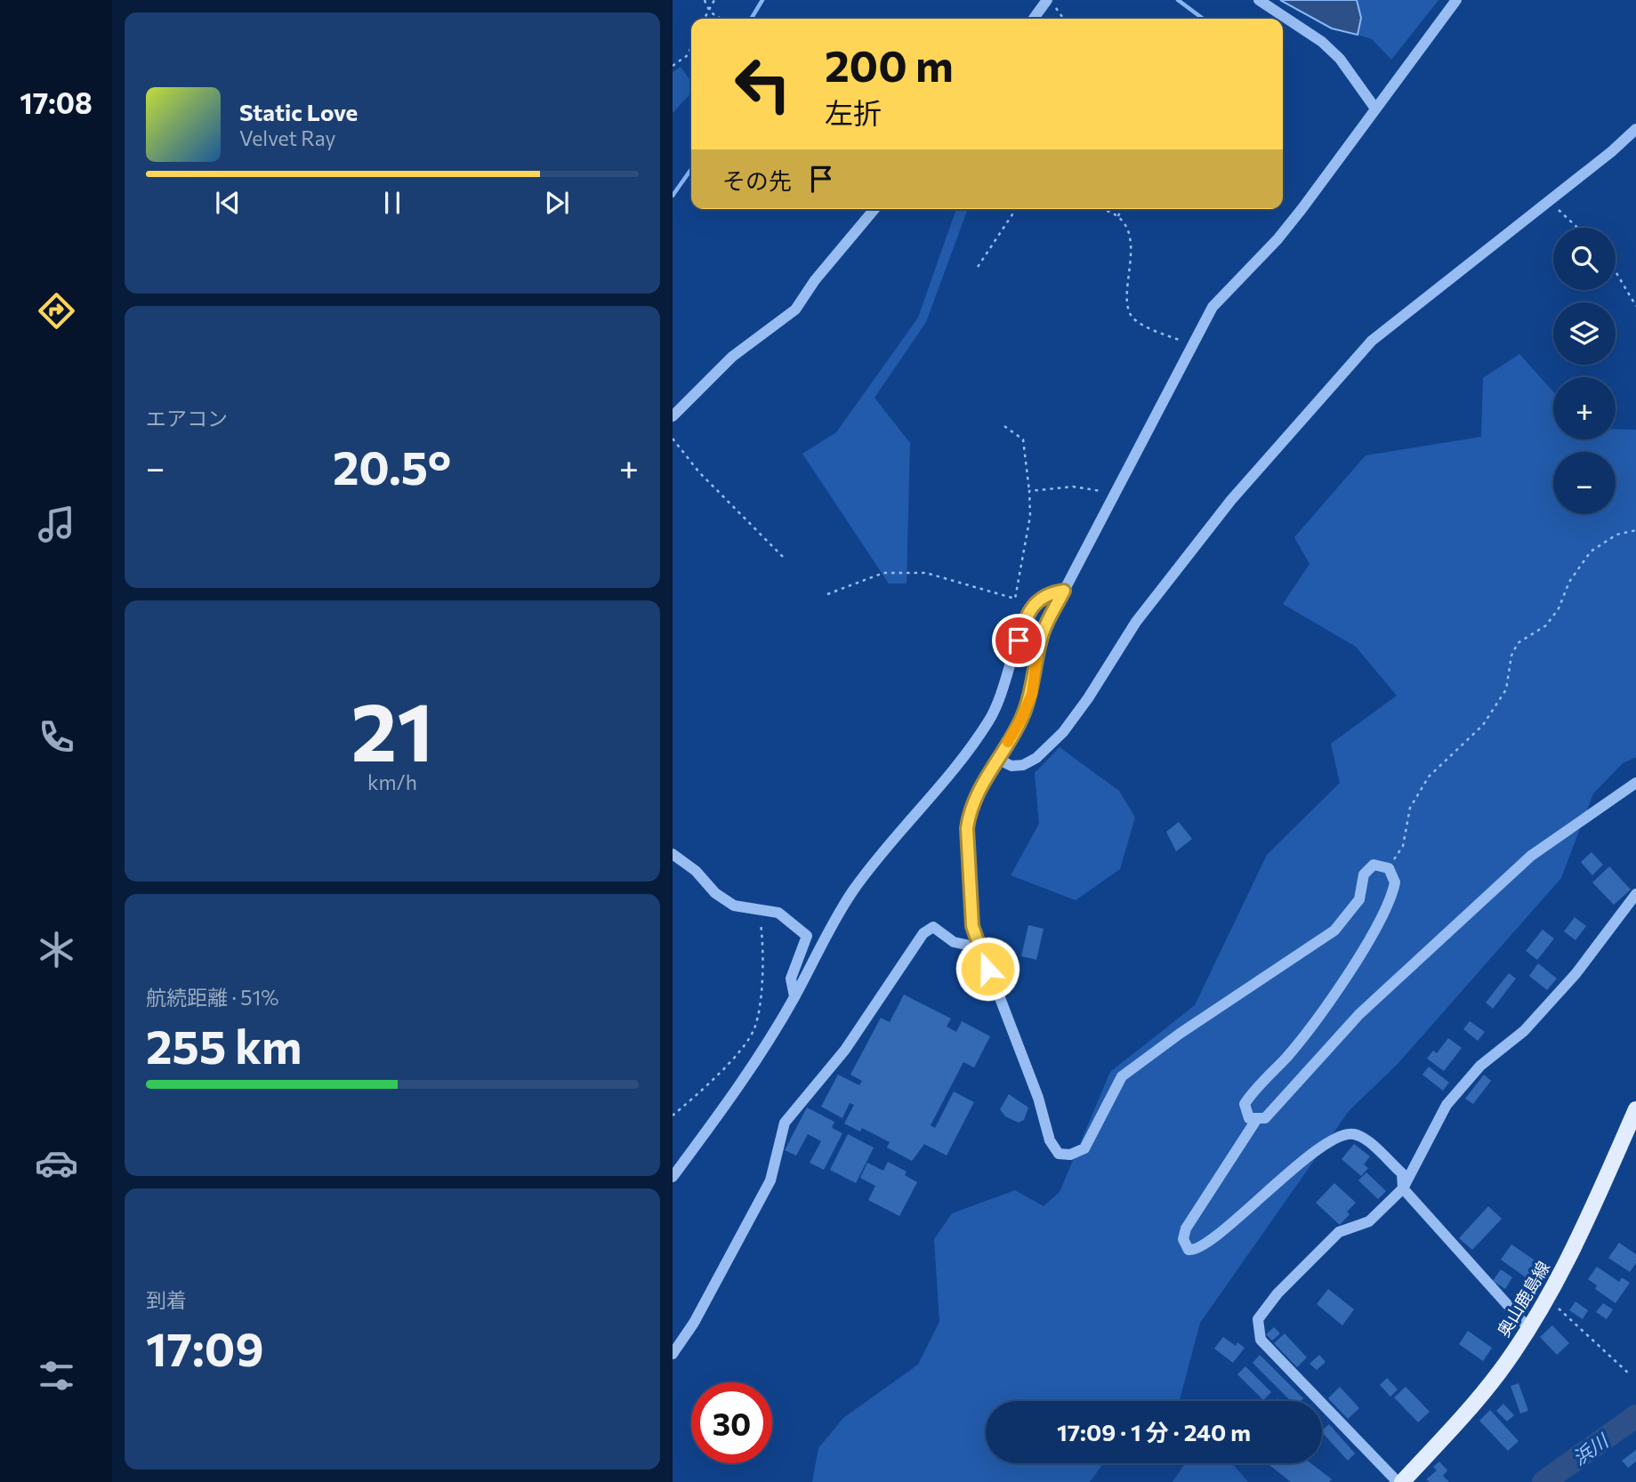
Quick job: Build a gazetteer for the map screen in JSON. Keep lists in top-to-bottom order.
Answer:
{
  "streets": {
    "main road": ["奥山鹿島線"]
  },
  "water": ["浜川"],
  "page": {
    "tabs": "17:08",
    "turn": ["200 m", "左折"],
    "song": ["Static Love", "Velvet Ray"],
    "then": "その先",
    "map_buttons": ["+", "−"],
    "tile": [
      "エアコン",
      ["21", "km/h"],
      ["航続距離 · 51%", "255 km"],
      ["到着", "17:09"]
    ],
    "heat": ["−", "20.5°", "+"],
    "limit": "30",
    "trip": "17:09 · 1 分 · 240 m"
  }
}
